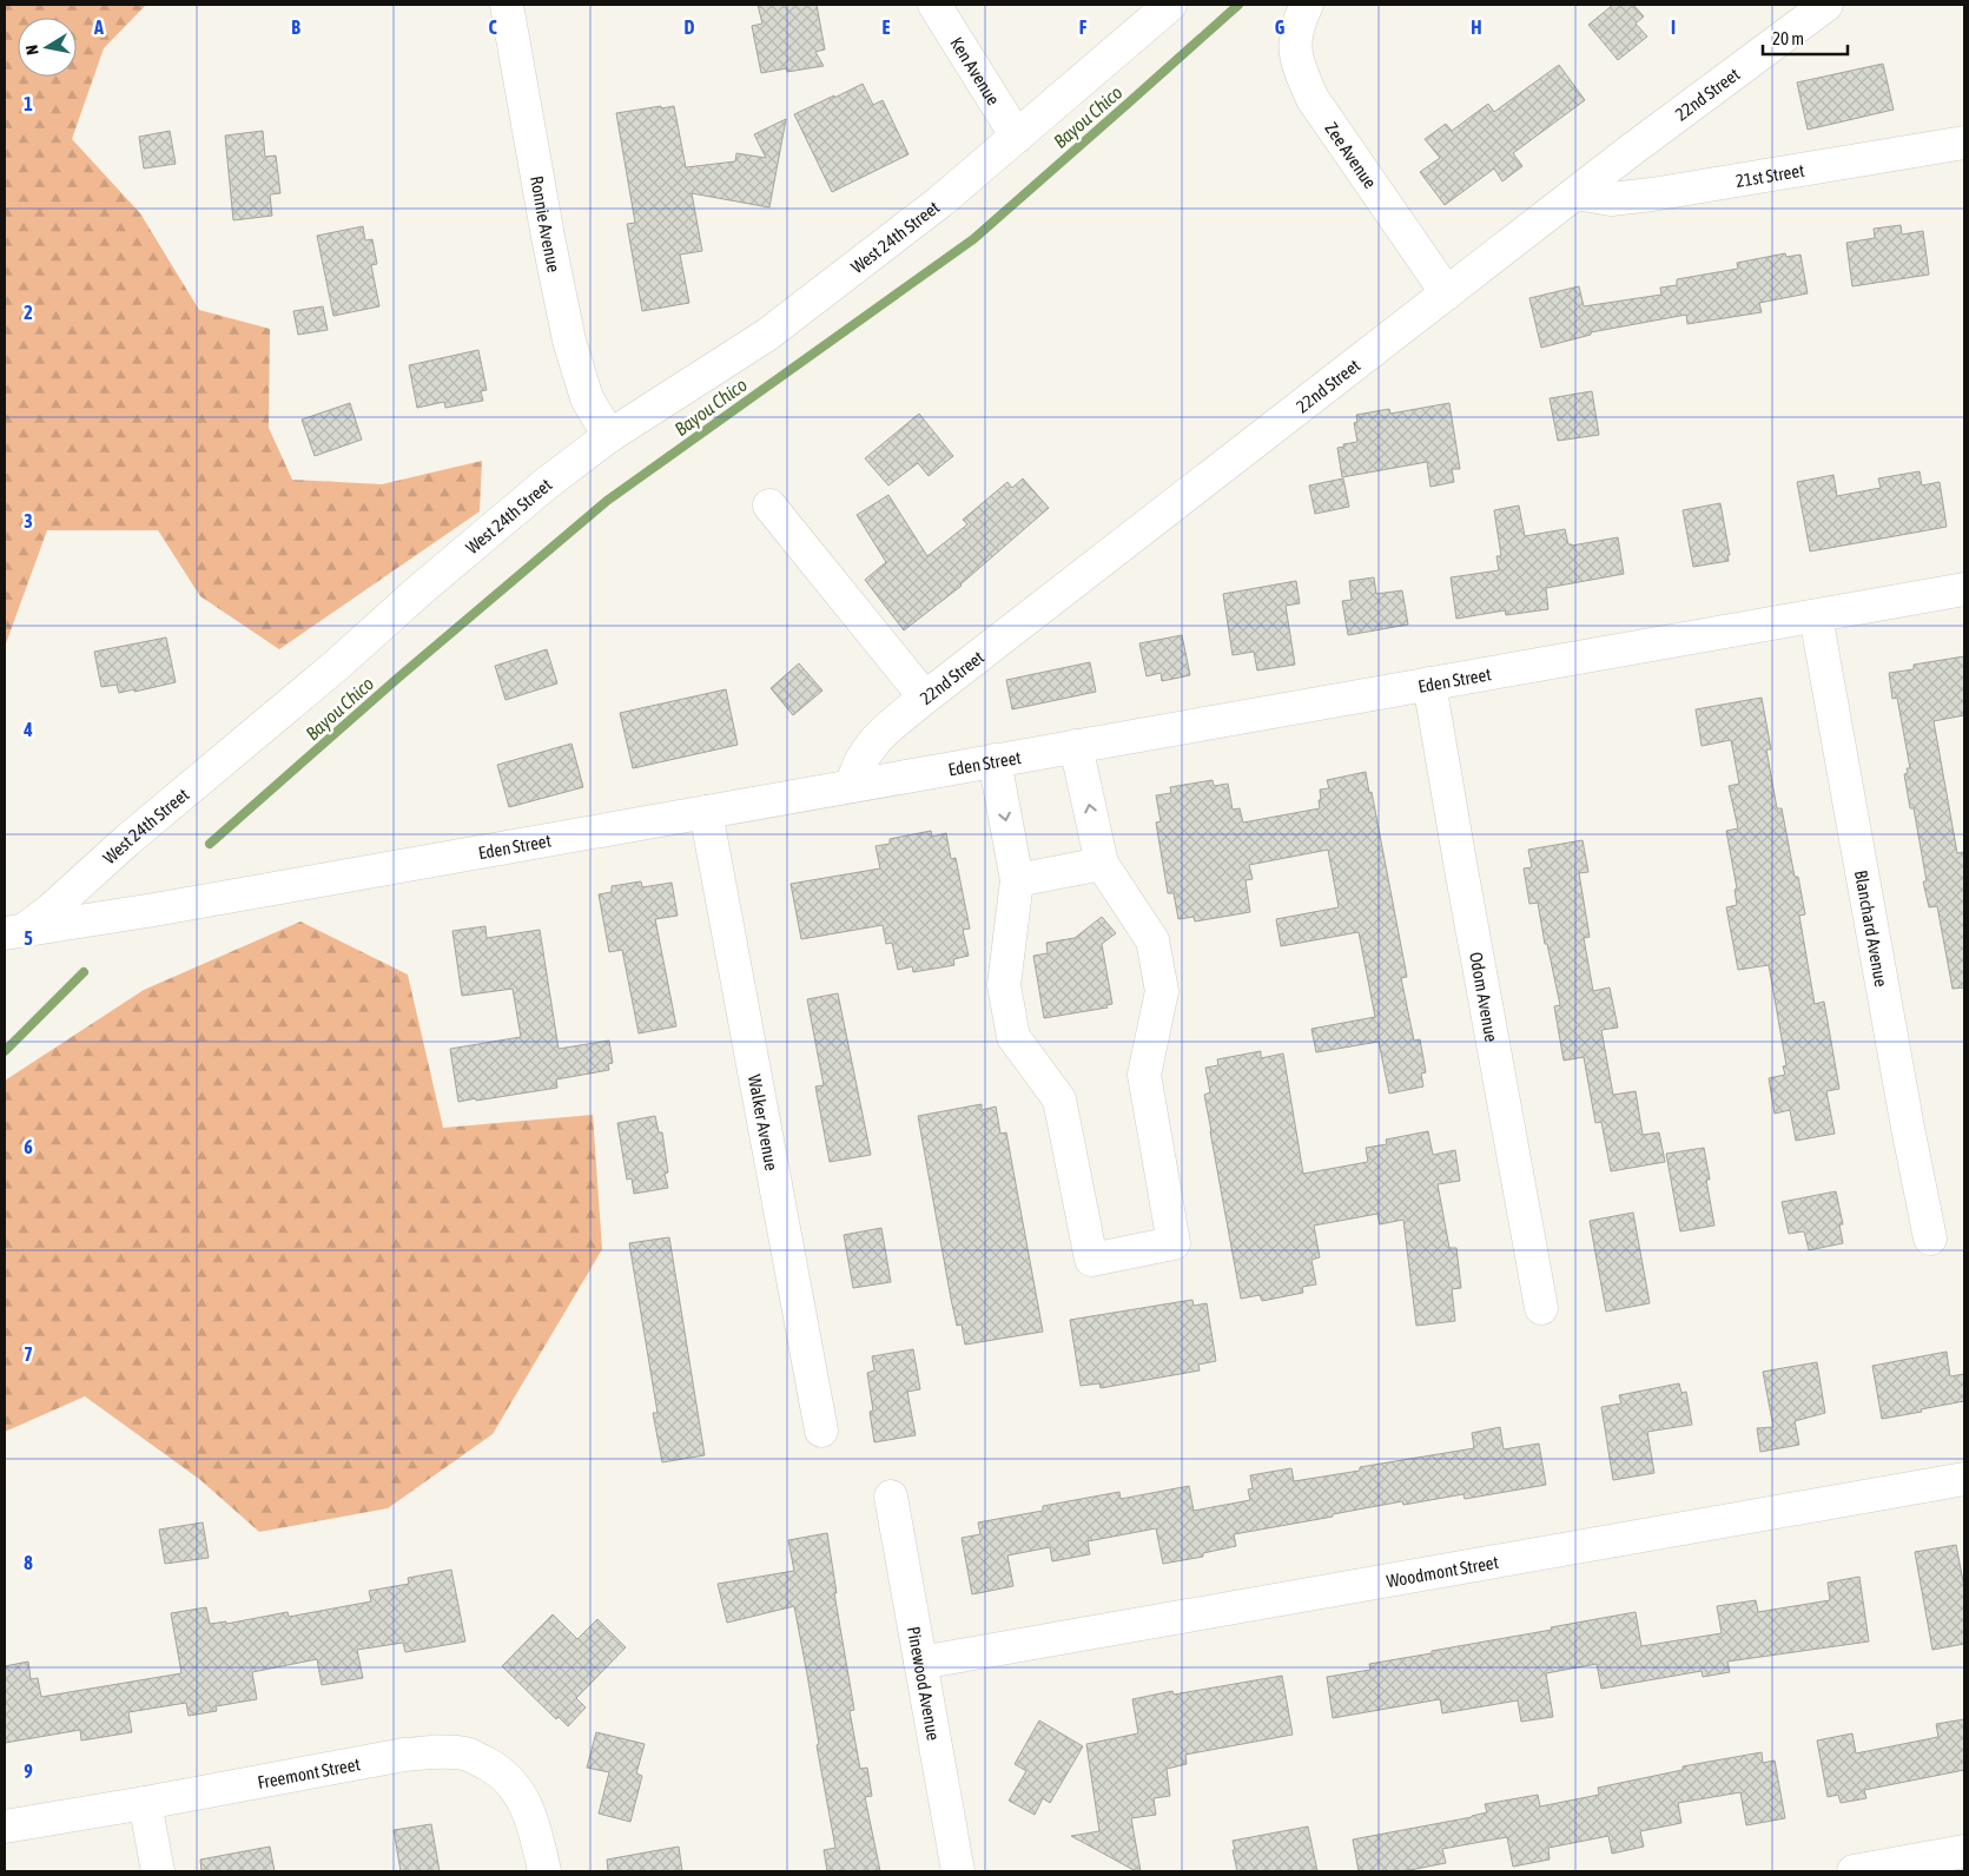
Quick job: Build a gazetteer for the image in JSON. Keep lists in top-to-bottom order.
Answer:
{
  "streets": {
    "street": [
      "Ken Avenue",
      "22nd Street",
      "Zee Avenue",
      "21st Street",
      "Ronnie Avenue",
      "West 24th Street",
      "Eden Street",
      "Blanchard Avenue",
      "Odom Avenue",
      "Walker Avenue",
      "Woodmont Street",
      "Pinewood Avenue",
      "Freemont Street"
    ]
  },
  "crossings": [
    ["Ken Avenue", "West 24th Street"],
    ["22nd Street", "Zee Avenue"],
    ["22nd Street", "21st Street"],
    ["22nd Street", "Eden Street"],
    ["Ronnie Avenue", "West 24th Street"],
    ["West 24th Street", "Eden Street"],
    ["Eden Street", "Blanchard Avenue"],
    ["Eden Street", "Odom Avenue"],
    ["Eden Street", "Walker Avenue"],
    ["Woodmont Street", "Pinewood Avenue"]
  ],
  "water": ["Bayou Chico"],
  "scale_bar": "20 m",
  "north": "left",
  "grid": {
    "columns": [
      "A",
      "B",
      "C",
      "D",
      "E",
      "F",
      "G",
      "H",
      "I"
    ],
    "rows": [
      "1",
      "2",
      "3",
      "4",
      "5",
      "6",
      "7",
      "8",
      "9"
    ]
  }
}
